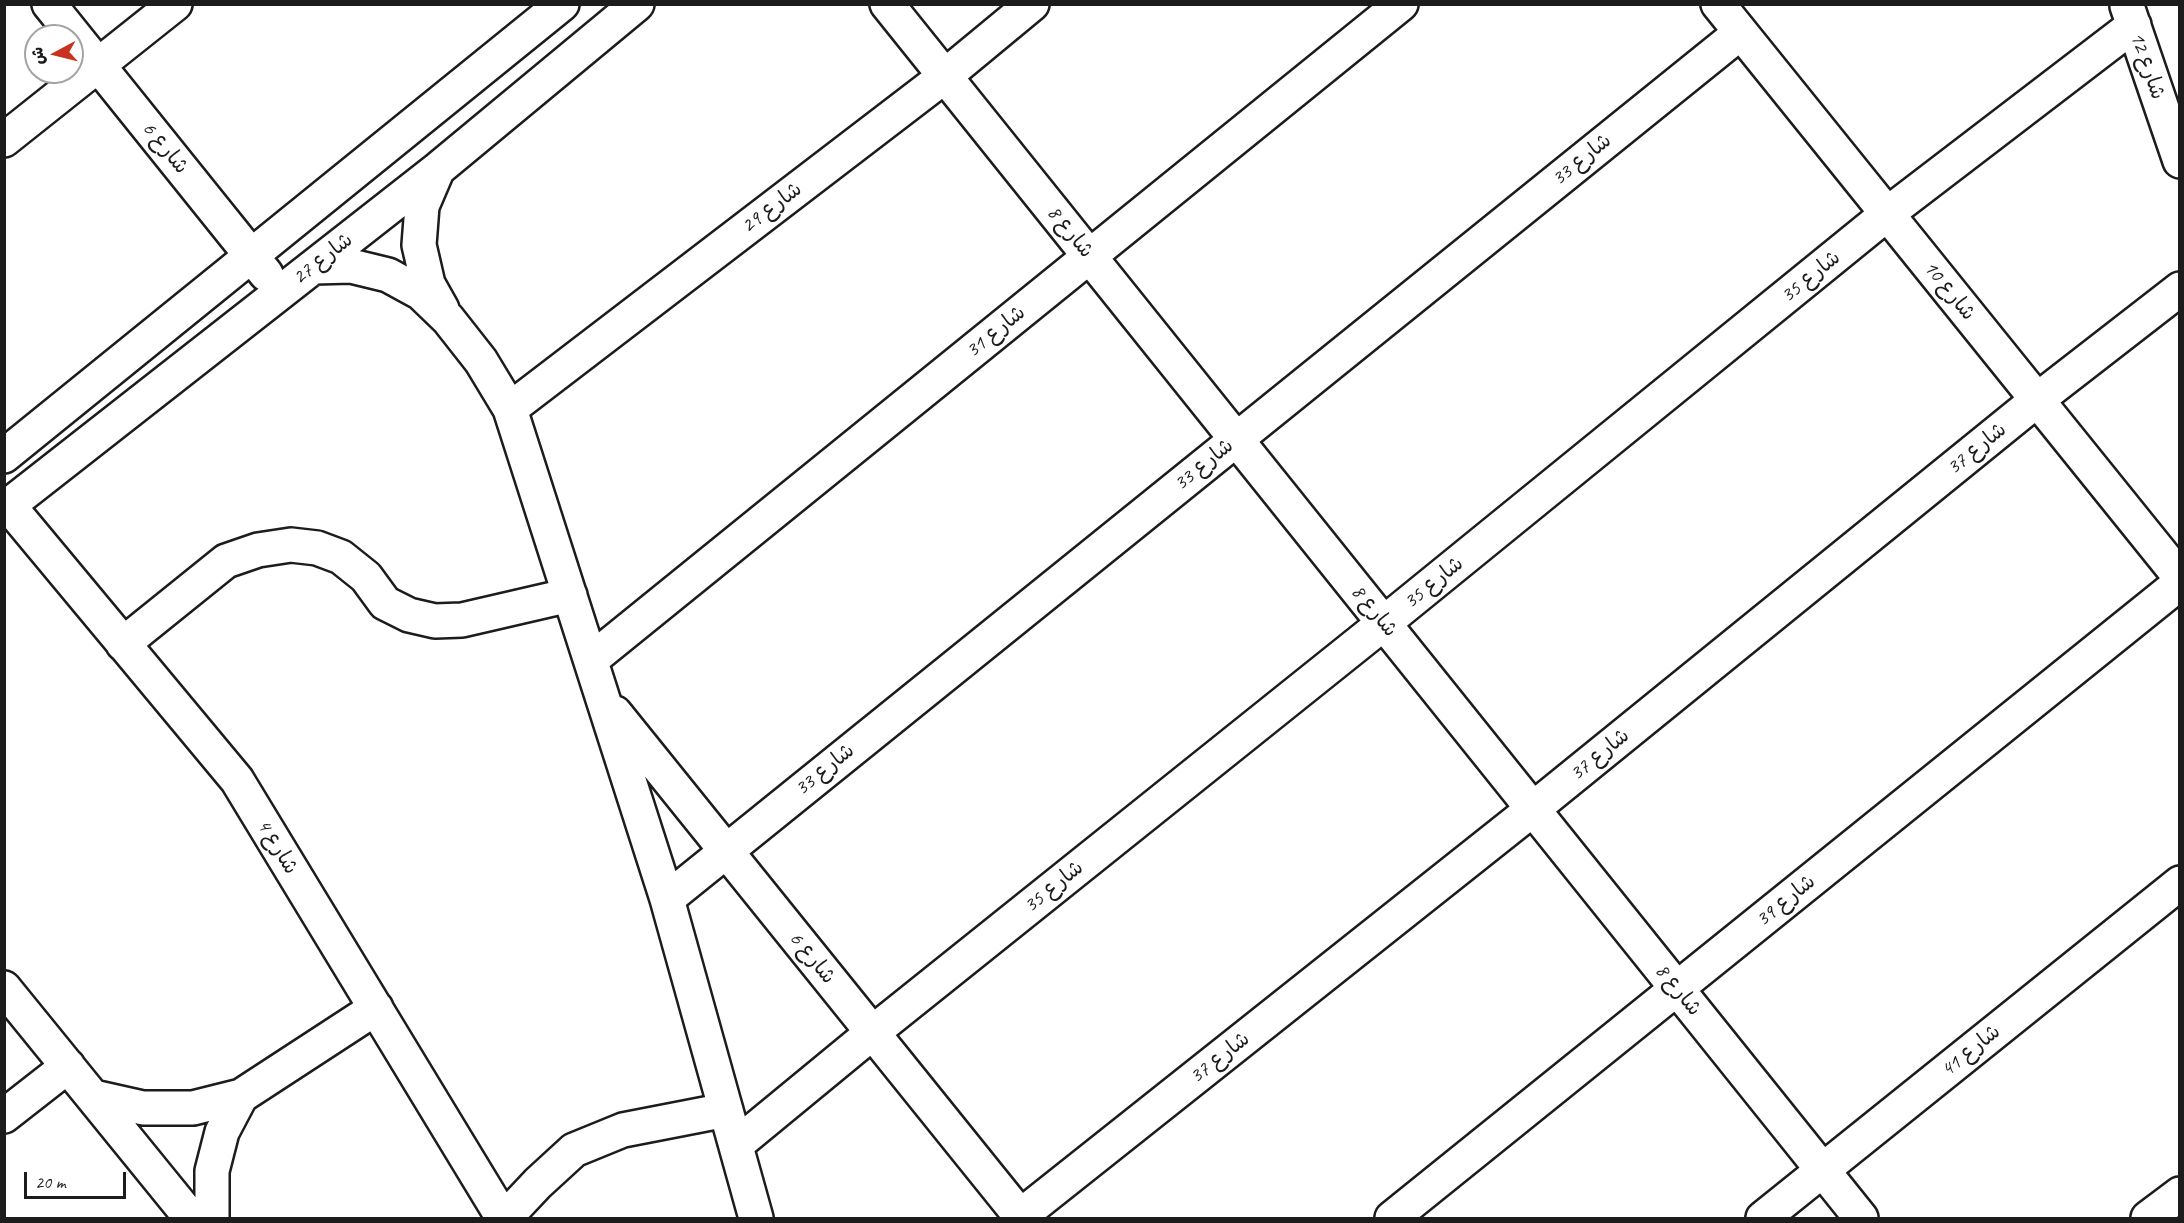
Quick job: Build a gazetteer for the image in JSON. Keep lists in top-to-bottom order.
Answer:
{
  "streets": {
    "street": [
      "شارع 12",
      "شارع 6",
      "شارع 33",
      "شارع 29",
      "شارع 8",
      "شارع 27",
      "شارع 35",
      "شارع 10",
      "شارع 31",
      "شارع 37",
      "شارع 4",
      "شارع 39",
      "شارع 41"
    ]
  },
  "crossings": [
    ["شارع 12", "شارع 35"],
    ["شارع 6", "شارع 33"],
    ["شارع 6", "شارع 27"],
    ["شارع 6", "شارع 35"],
    ["شارع 6", "شارع 37"],
    ["شارع 33", "شارع 8"],
    ["شارع 33", "شارع 10"],
    ["شارع 29", "شارع 8"],
    ["شارع 8", "شارع 35"],
    ["شارع 8", "شارع 31"],
    ["شارع 8", "شارع 37"],
    ["شارع 8", "شارع 39"],
    ["شارع 8", "شارع 41"],
    ["شارع 27", "شارع 4"],
    ["شارع 35", "شارع 10"],
    ["شارع 10", "شارع 37"]
  ],
  "scale_bar": "20 m",
  "north": "left"
}
